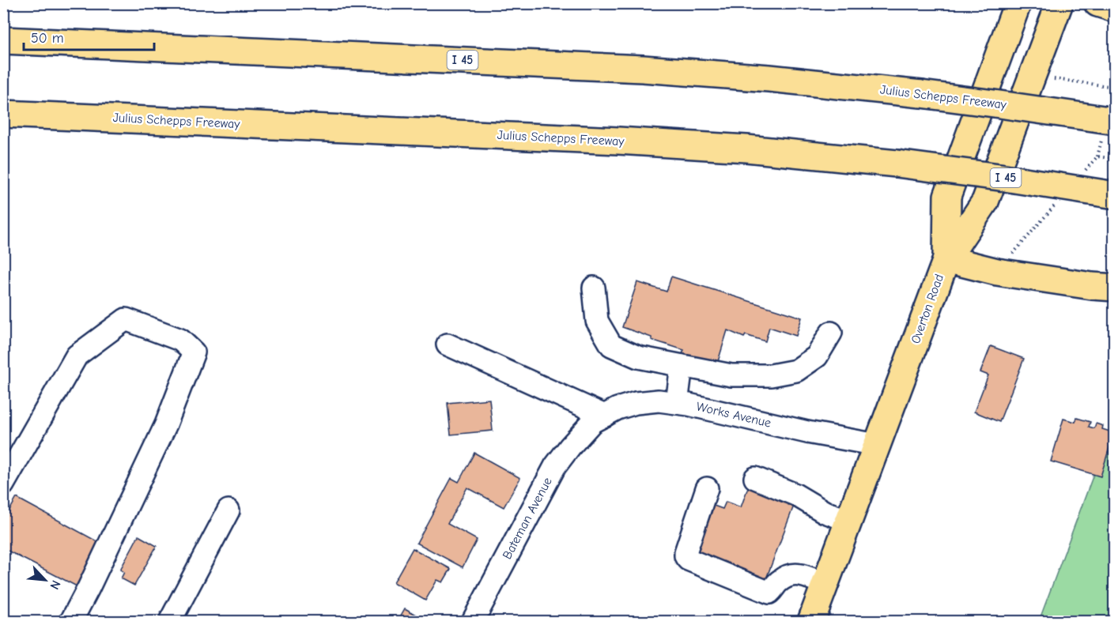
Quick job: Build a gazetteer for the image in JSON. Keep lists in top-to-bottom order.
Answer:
{
  "streets": {
    "main road": ["I 45", "Julius Schepps Freeway", "Overton Road"],
    "street": ["Works Avenue", "Bateman Avenue"]
  },
  "crossings": [
    ["Overton Road", "Works Avenue"],
    ["Works Avenue", "Bateman Avenue"]
  ],
  "scale_bar": "50 m",
  "north": "bottom right"
}
